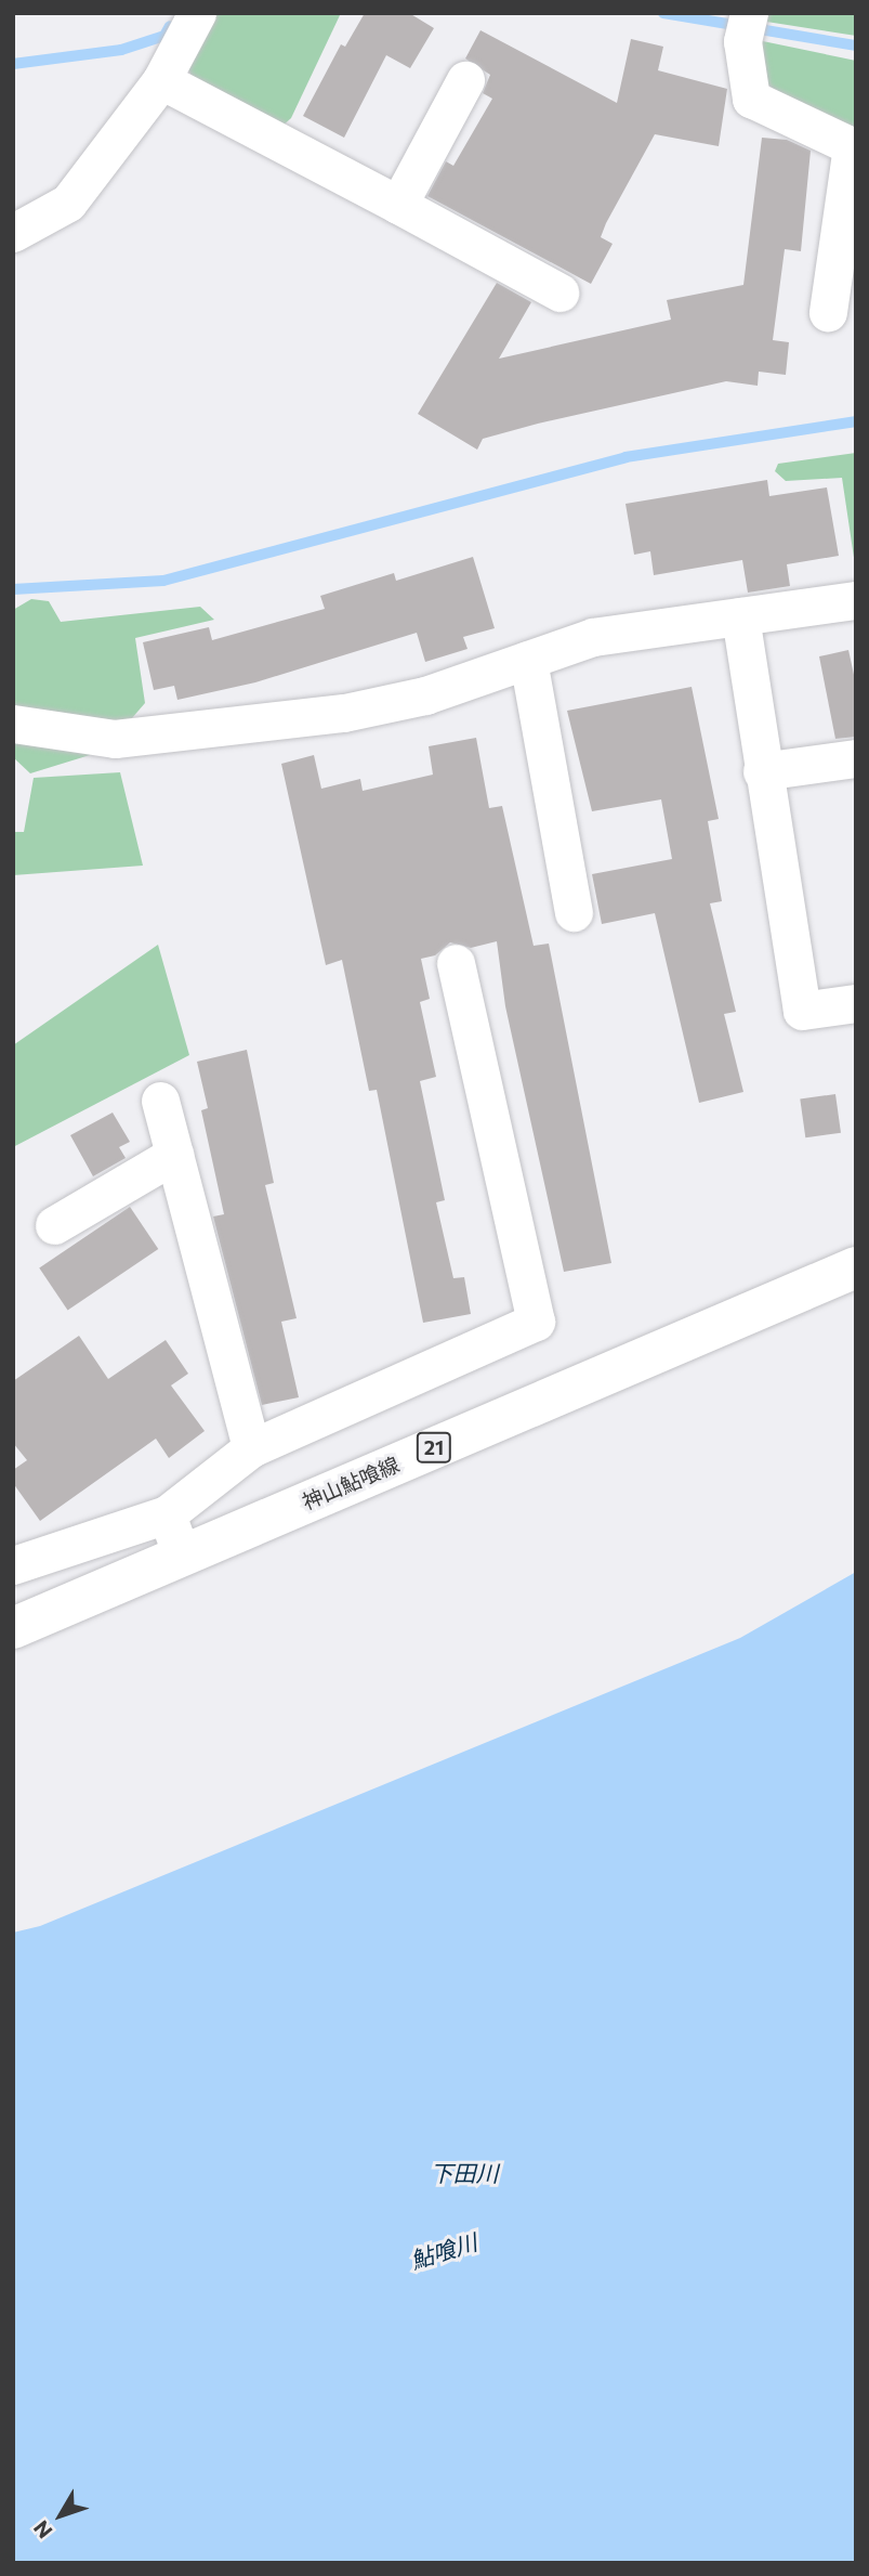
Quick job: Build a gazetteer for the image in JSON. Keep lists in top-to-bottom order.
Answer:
{
  "streets": {
    "main road": ["21", "神山鮎喰線"]
  },
  "water": ["下田川", "鮎喰川"],
  "north": "bottom left"
}
